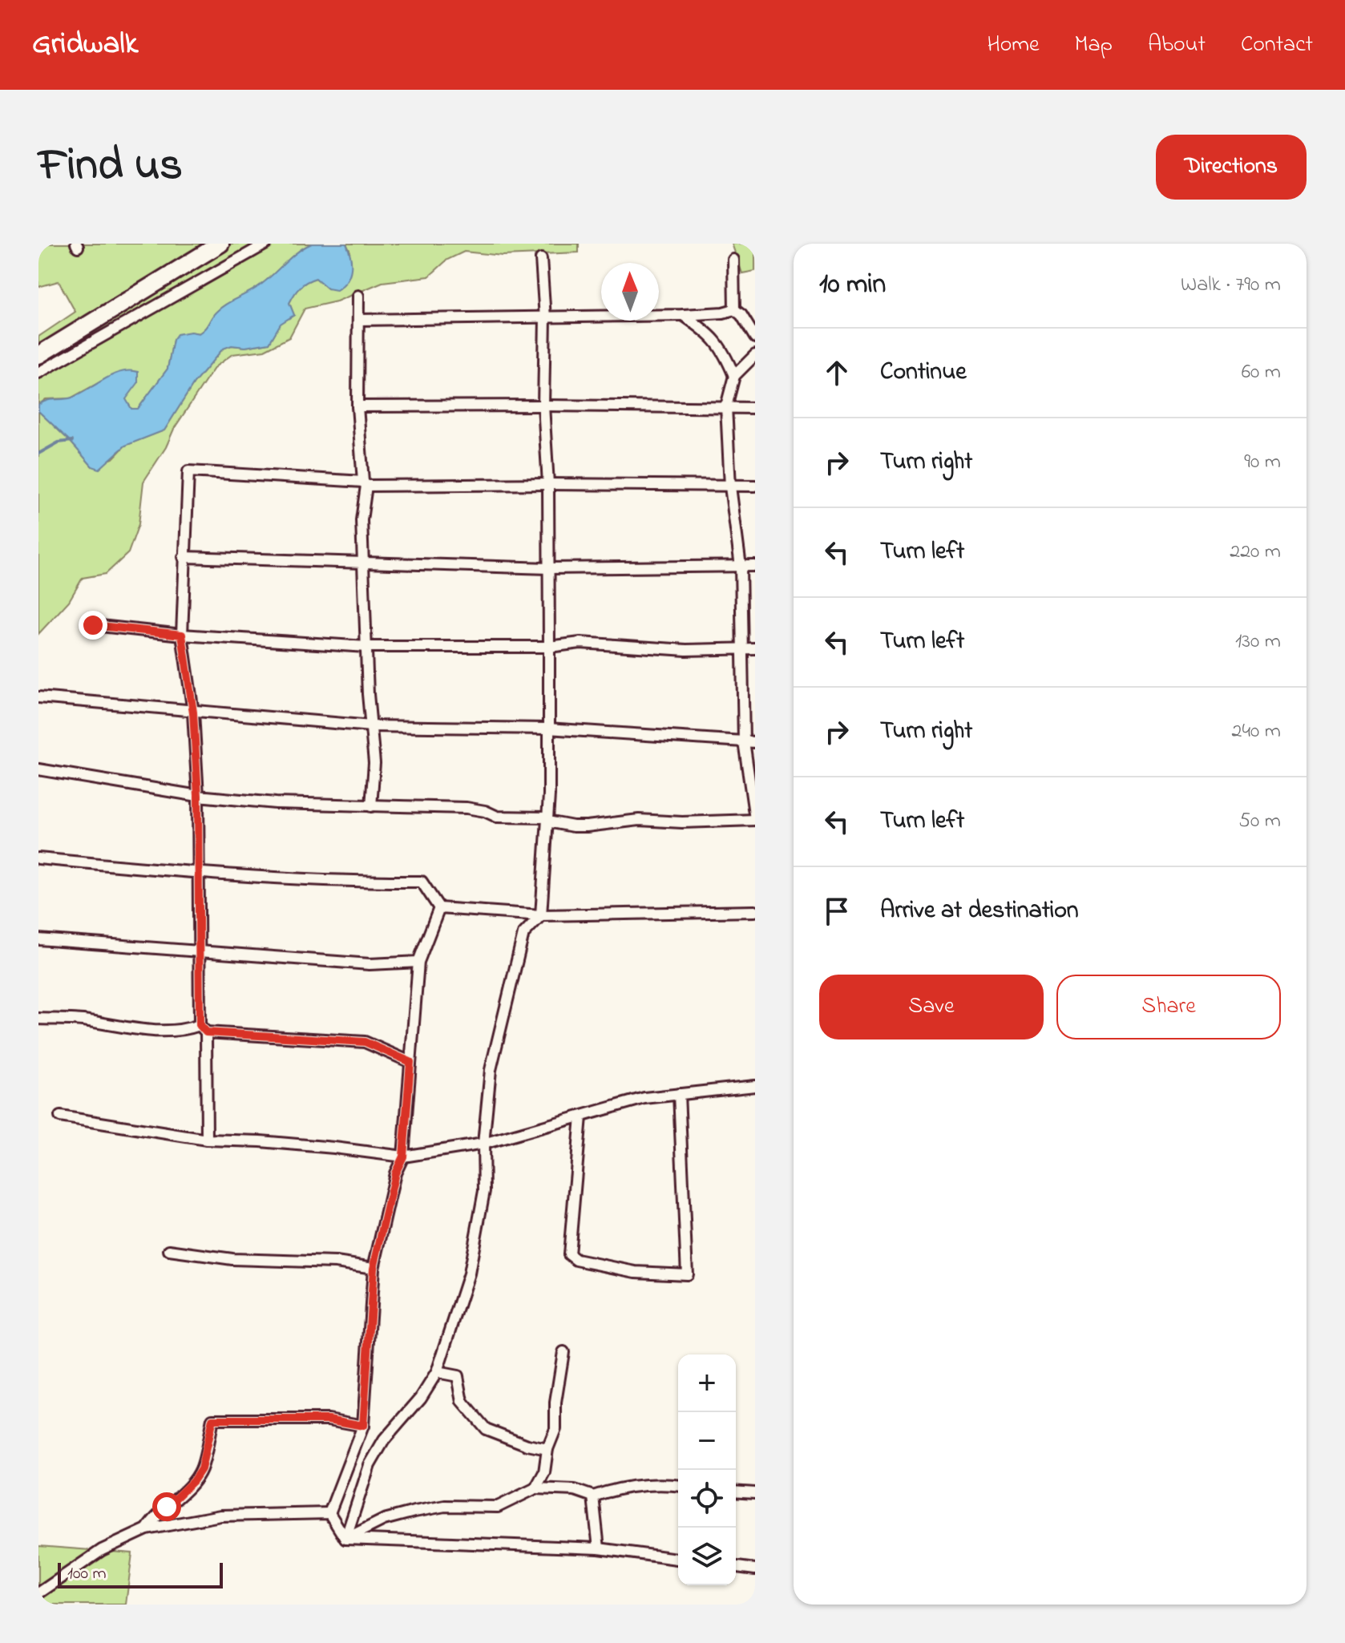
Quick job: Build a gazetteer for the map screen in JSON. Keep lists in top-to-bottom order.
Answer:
{
  "scale_bar": "100 m",
  "north": "top",
  "page": {
    "header": "Gridwalk",
    "nav": [
      "Home",
      "Map",
      "About",
      "Contact"
    ],
    "title": "Find us",
    "buttons": [
      "Directions",
      ["Save", "Share"]
    ],
    "heading": ["10 min", "Walk · 790 m"],
    "list": [
      ["Continue", "60 m"],
      ["Turn right", "90 m"],
      ["Turn left", "220 m"],
      ["Turn left", "130 m"],
      ["Turn right", "240 m"],
      ["Turn left", "50 m"],
      "Arrive at destination"
    ],
    "map_buttons": ["+", "−"],
    "scale": "100 m"
  }
}
